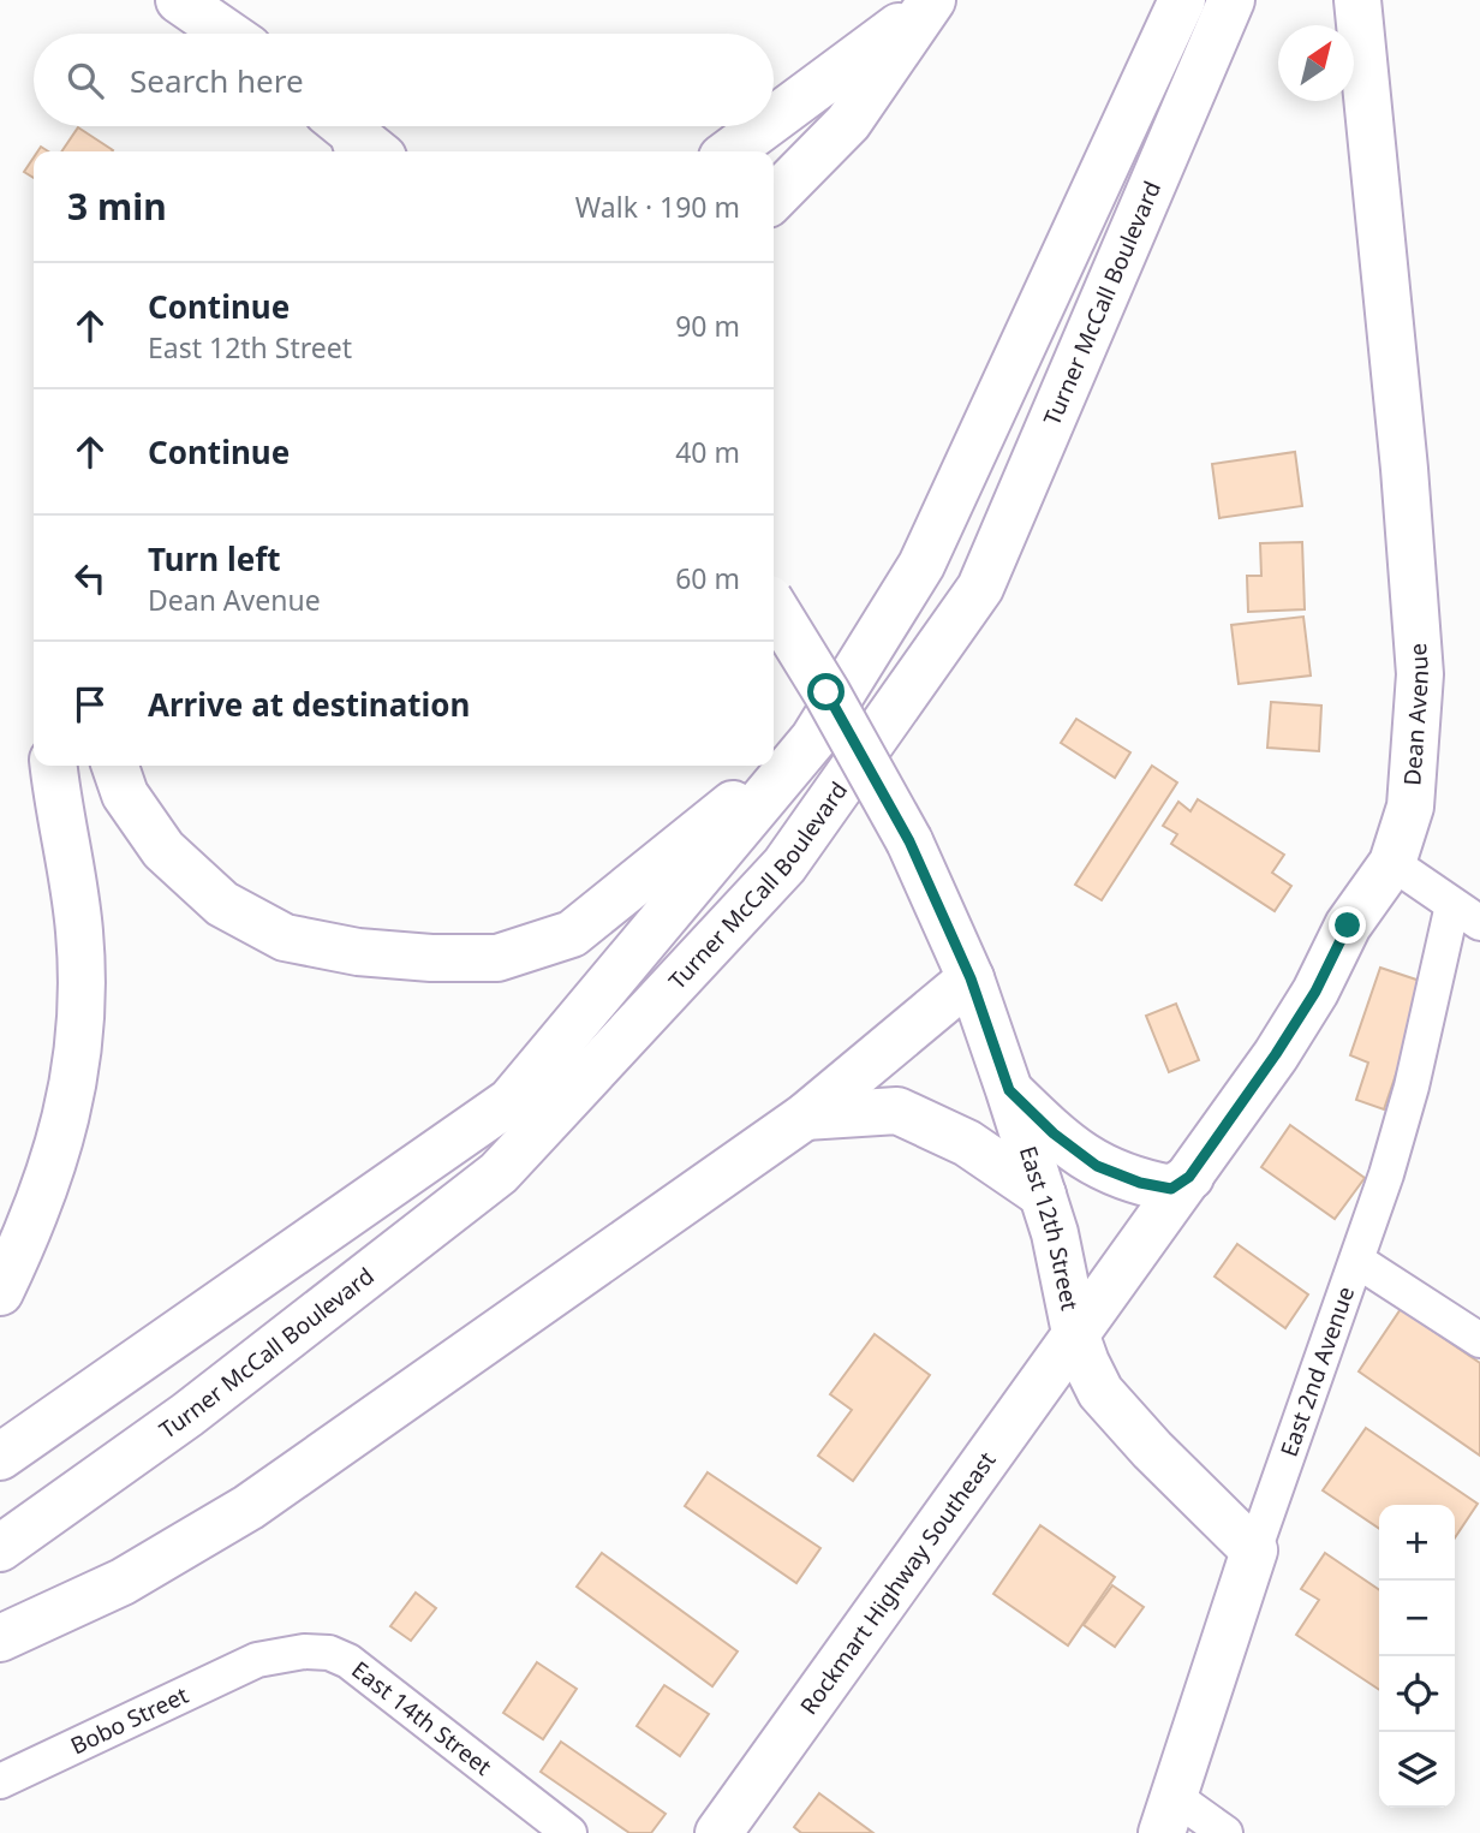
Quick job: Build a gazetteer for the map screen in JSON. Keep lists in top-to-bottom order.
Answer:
{
  "streets": {
    "main road": [
      "Turner McCall Boulevard",
      "Dean Avenue",
      "East 12th Street",
      "East 2nd Avenue",
      "Rockmart Highway Southeast"
    ],
    "street": ["East 14th Street", "Bobo Street"]
  },
  "crossings": [
    ["Dean Avenue", "East 12th Street"],
    ["Dean Avenue", "Rockmart Highway Southeast"],
    ["East 12th Street", "East 2nd Avenue"],
    ["East 12th Street", "Rockmart Highway Southeast"],
    ["East 14th Street", "Bobo Street"]
  ],
  "north": "top right",
  "page": {
    "search": "Search here",
    "heading": ["3 min", "Walk · 190 m"],
    "list": [
      ["Continue", "East 12th Street", "90 m"],
      ["Continue", "40 m"],
      ["Turn left", "Dean Avenue", "60 m"],
      "Arrive at destination"
    ],
    "map_buttons": ["+", "−"]
  }
}
